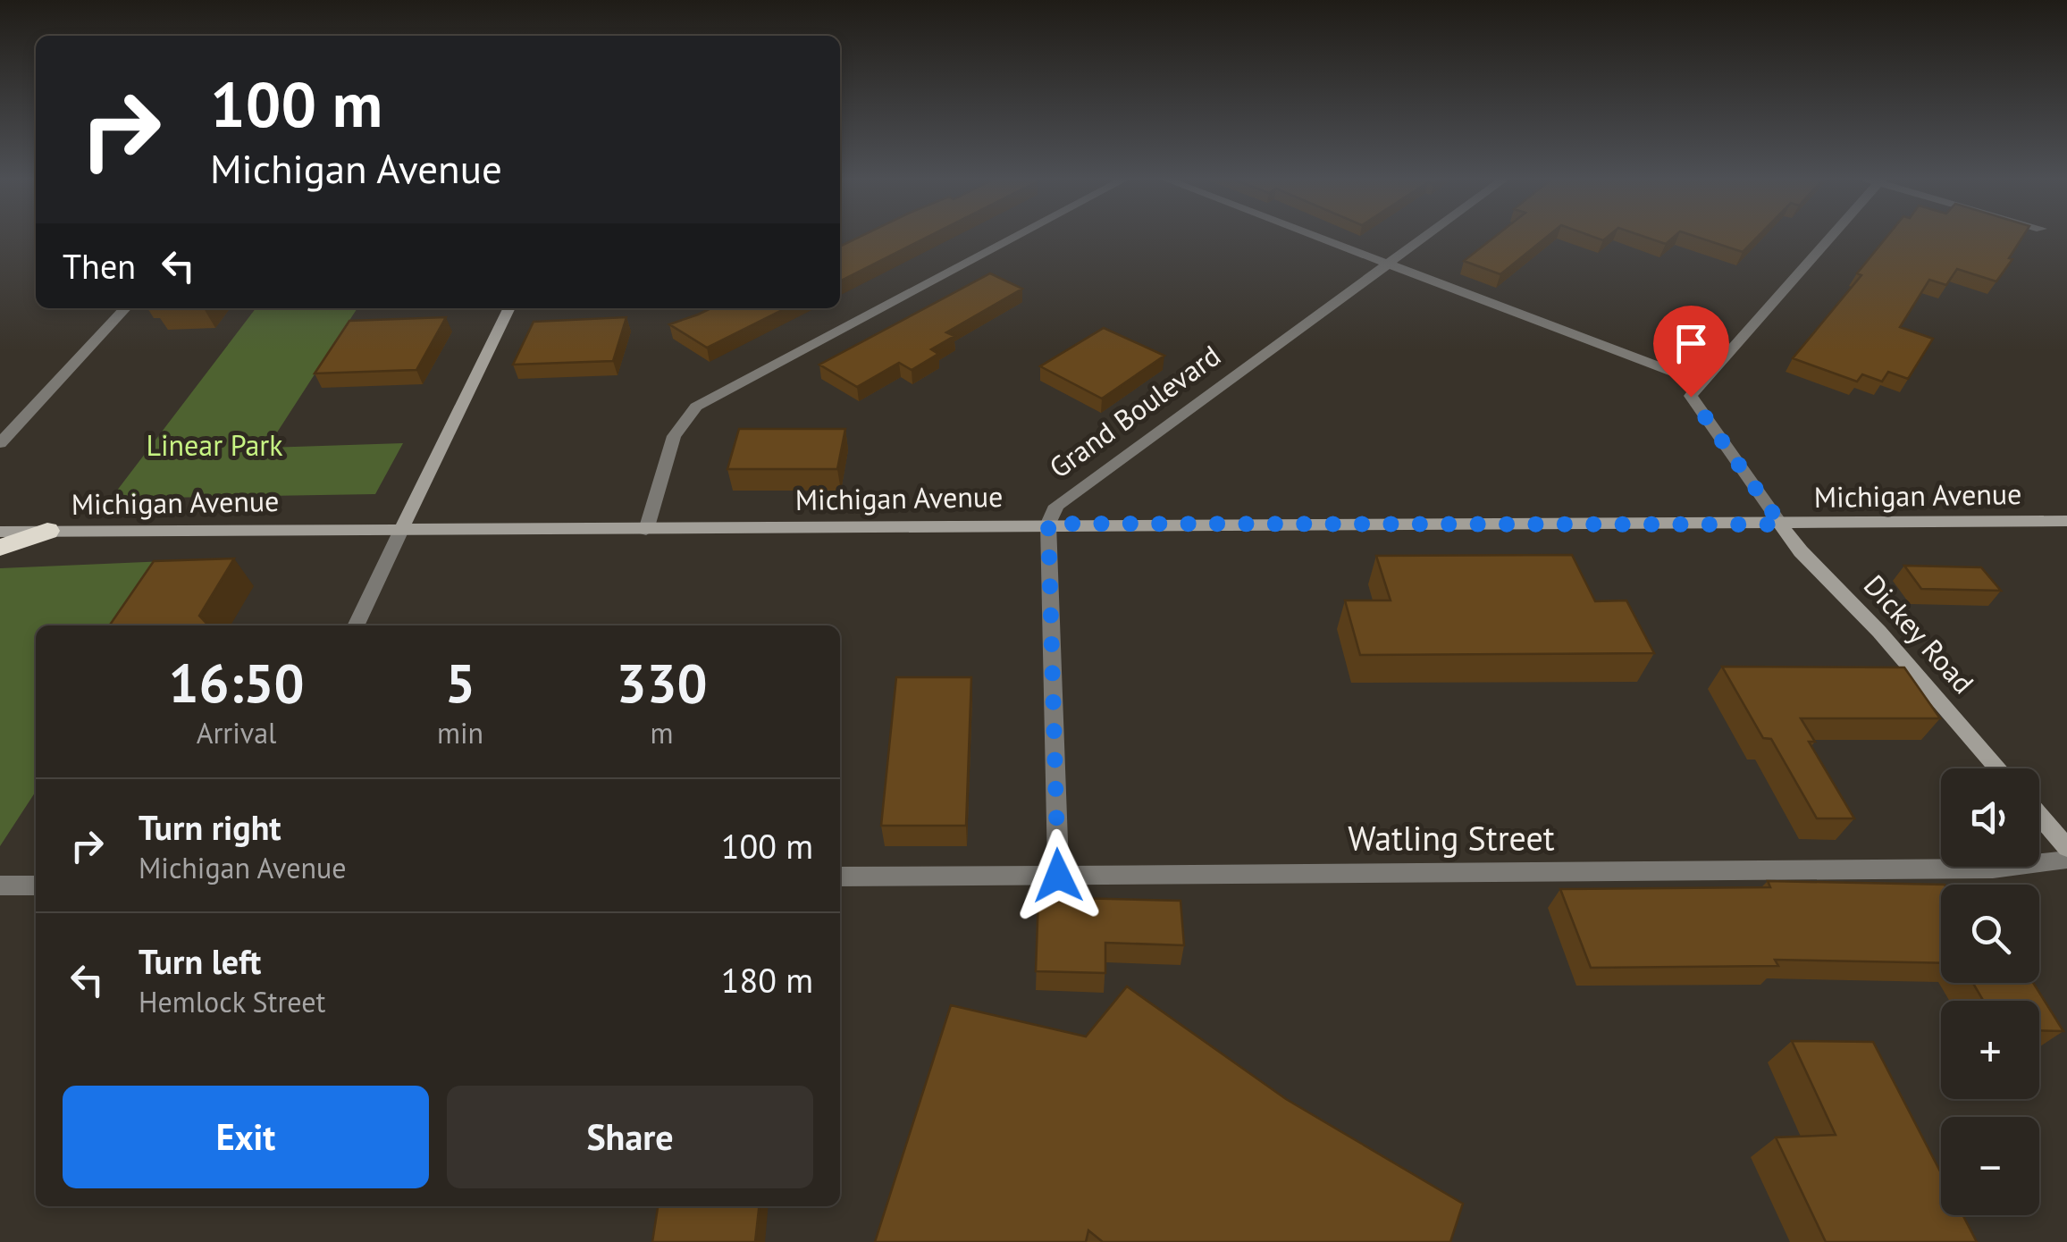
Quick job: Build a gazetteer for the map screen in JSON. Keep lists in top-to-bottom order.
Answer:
{
  "streets": {
    "main road": ["Michigan Avenue", "Dickey Road"],
    "street": ["Grand Boulevard", "Watling Street"]
  },
  "crossings": [
    ["Grand Boulevard", "Michigan Avenue"],
    ["Grand Boulevard", "Watling Street"],
    ["Michigan Avenue", "Dickey Road"]
  ],
  "parks": ["Linear Park"],
  "page": {
    "turn": ["100 m", "Michigan Avenue"],
    "then": "Then",
    "eta": [
      "16:50",
      "Arrival",
      "5",
      "min",
      "330",
      "m"
    ],
    "map_buttons": ["+", "−"],
    "list": [
      {
        "name": "Turn right",
        "note": "Michigan Avenue",
        "value": "100 m"
      },
      {
        "name": "Turn left",
        "note": "Hemlock Street",
        "value": "180 m"
      }
    ],
    "buttons": ["Exit", "Share"]
  }
}
